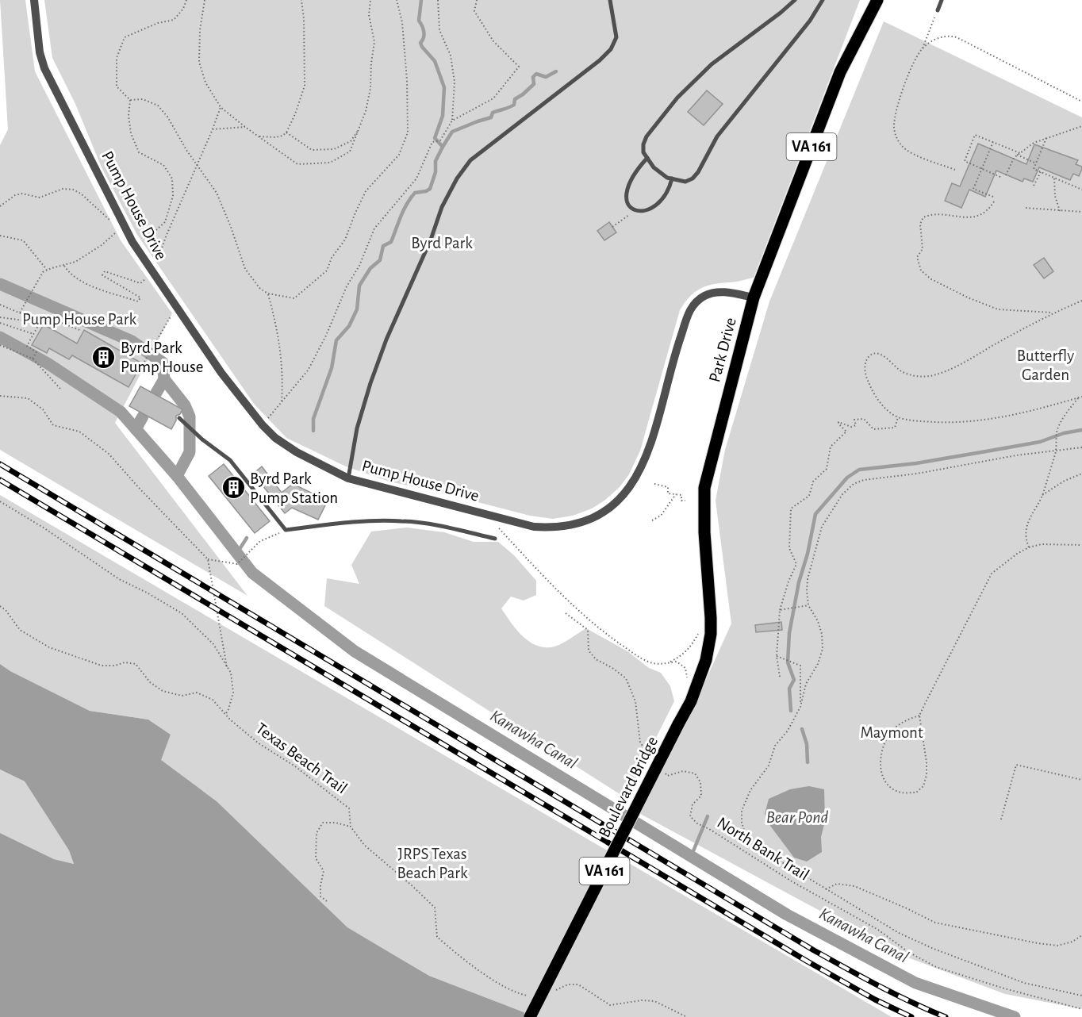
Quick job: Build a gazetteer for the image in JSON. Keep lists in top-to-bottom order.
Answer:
{
  "streets": {
    "main road": ["VA 161", "Park Drive", "Boulevard Bridge"],
    "street": ["Pump House Drive"],
    "path": ["Texas Beach Trail", "North Bank Trail"]
  },
  "crossings": [
    ["Pump House Drive", "Park Drive"],
    ["Park Drive", "Boulevard Bridge"]
  ],
  "water": ["Kanawha Canal", "Bear Pond"],
  "parks": [
    "Byrd Park",
    "Pump House Park",
    "Butterfly Garden",
    "Maymont",
    "JRPS Texas Beach Park"
  ],
  "places": {
    "building": ["Byrd Park Pump House", "Byrd Park Pump Station"]
  }
}
